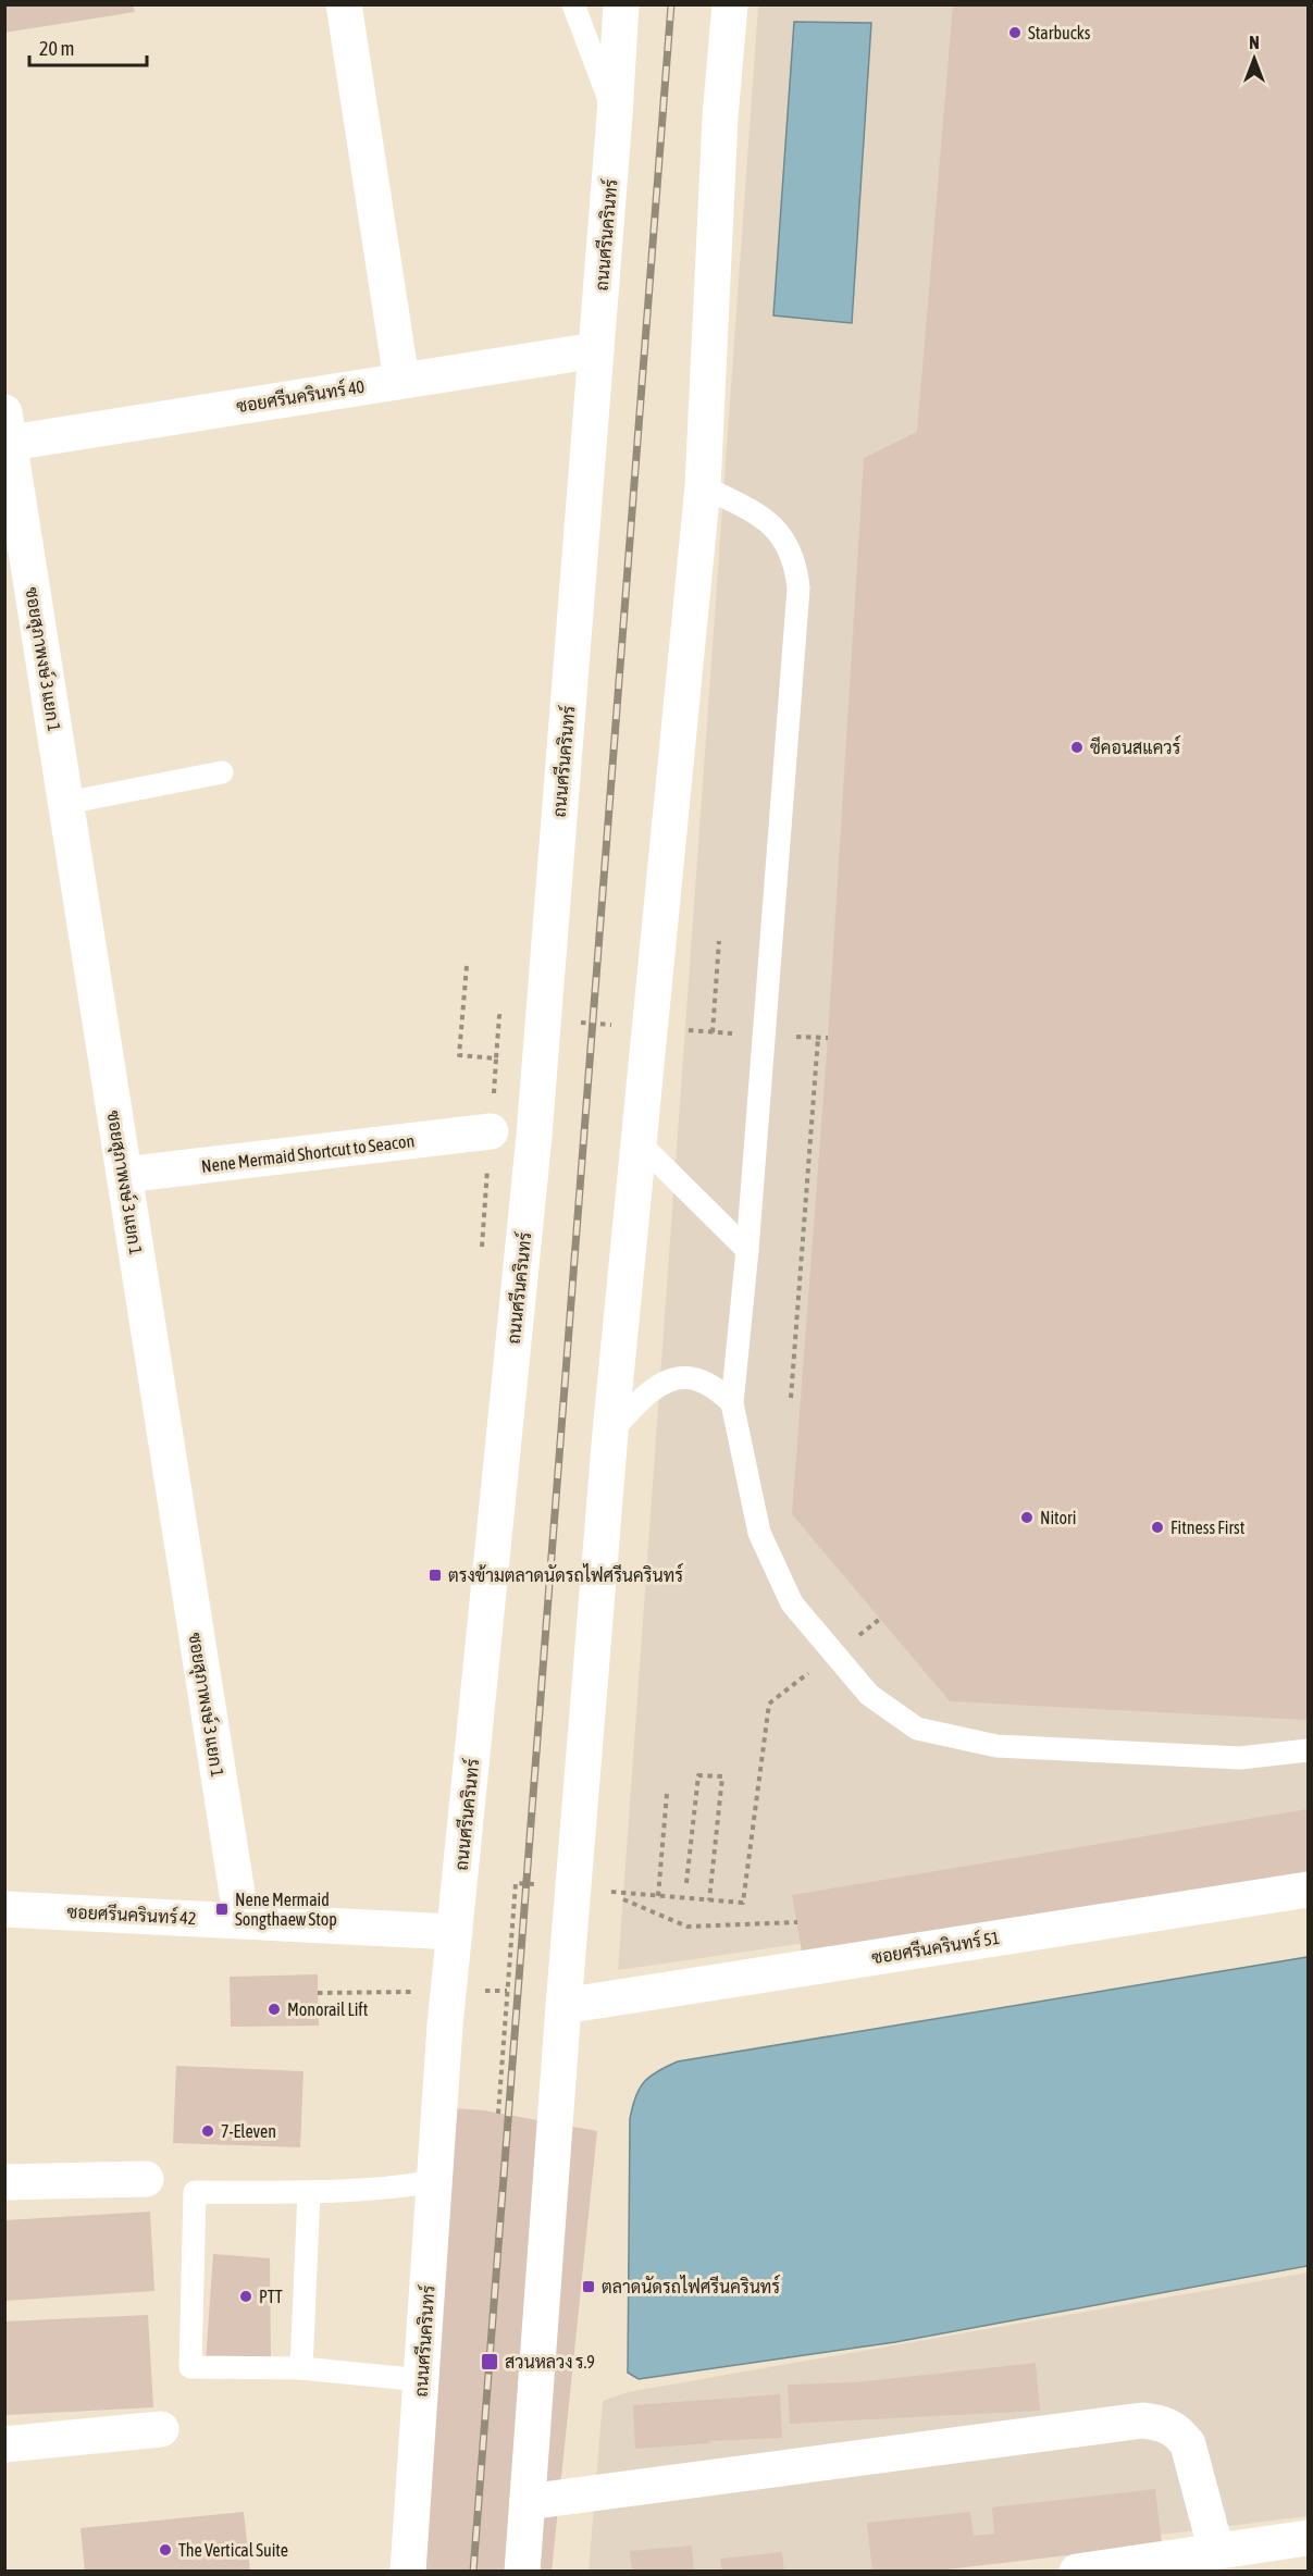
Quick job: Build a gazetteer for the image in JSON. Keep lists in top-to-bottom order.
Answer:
{
  "streets": {
    "street": [
      "ถนนศรีนครินทร์",
      "ซอยศรีนครินทร์ 40",
      "ซอยสุภาพงษ์ 3 แยก 1",
      "Nene Mermaid Shortcut to Seacon",
      "ซอยศรีนครินทร์ 42",
      "ซอยศรีนครินทร์ 51"
    ]
  },
  "crossings": [
    ["ถนนศรีนครินทร์", "ซอยศรีนครินทร์ 40"],
    ["ถนนศรีนครินทร์", "ซอยศรีนครินทร์ 42"],
    ["ซอยศรีนครินทร์ 40", "ซอยสุภาพงษ์ 3 แยก 1"],
    ["ซอยสุภาพงษ์ 3 แยก 1", "Nene Mermaid Shortcut to Seacon"],
    ["ซอยสุภาพงษ์ 3 แยก 1", "ซอยศรีนครินทร์ 42"]
  ],
  "places": {
    "other": [
      "Starbucks",
      "ซีคอนสแควร์",
      "Nitori",
      "Fitness First",
      "Monorail Lift",
      "7-Eleven",
      "PTT",
      "The Vertical Suite"
    ],
    "transit": [
      "ตรงข้ามตลาดนัดรถไฟศรีนครินทร์",
      "Nene Mermaid Songthaew Stop",
      "ตลาดนัดรถไฟศรีนครินทร์",
      "สวนหลวง ร.9"
    ]
  },
  "scale_bar": "20 m",
  "north": "top"
}
